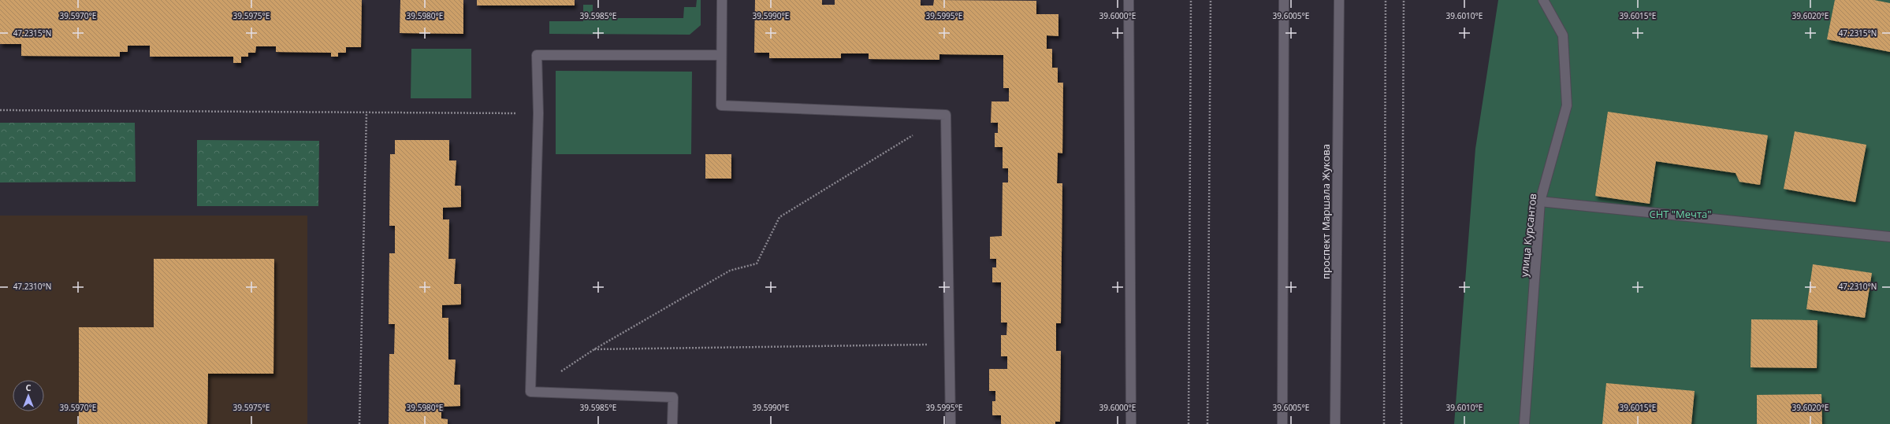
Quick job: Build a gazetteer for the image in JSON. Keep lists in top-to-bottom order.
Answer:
{
  "streets": {
    "street": ["проспект Маршала Жукова", "улица Курсантов"]
  },
  "parks": ["СНТ \"Мечта\""],
  "north": "top",
  "coordinates": [
    "39.5970°E",
    "39.5975°E",
    "39.5980°E",
    "39.5985°E",
    "39.5990°E",
    "39.5995°E",
    "39.6000°E",
    "39.6005°E",
    "39.6010°E",
    "39.6015°E",
    "39.6020°E",
    "47.2315°N",
    "47.2310°N"
  ]
}
